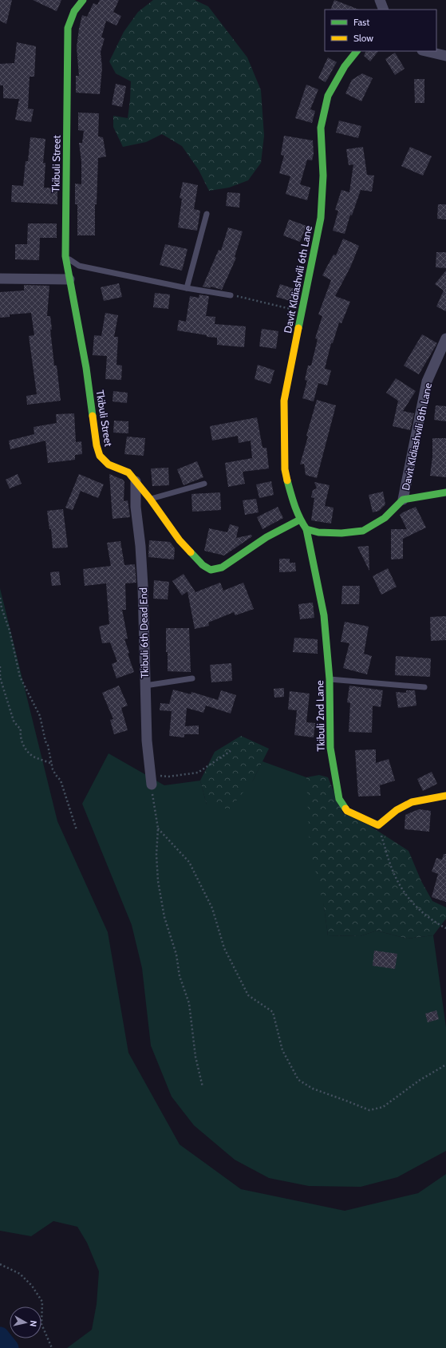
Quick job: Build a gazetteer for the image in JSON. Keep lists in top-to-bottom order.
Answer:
{
  "streets": {
    "street": [
      "Tkibuli Street",
      "Davit Kldiashvili 6th Lane",
      "Davit Kldiashvili 8th Lane",
      "Tkibuli 6th Dead End",
      "Tkibuli 2nd Lane"
    ]
  },
  "crossings": [
    ["Tkibuli Street", "Davit Kldiashvili 6th Lane"],
    ["Tkibuli Street", "Tkibuli 6th Dead End"]
  ],
  "legend": ["Fast", "Slow"],
  "north": "right"
}
